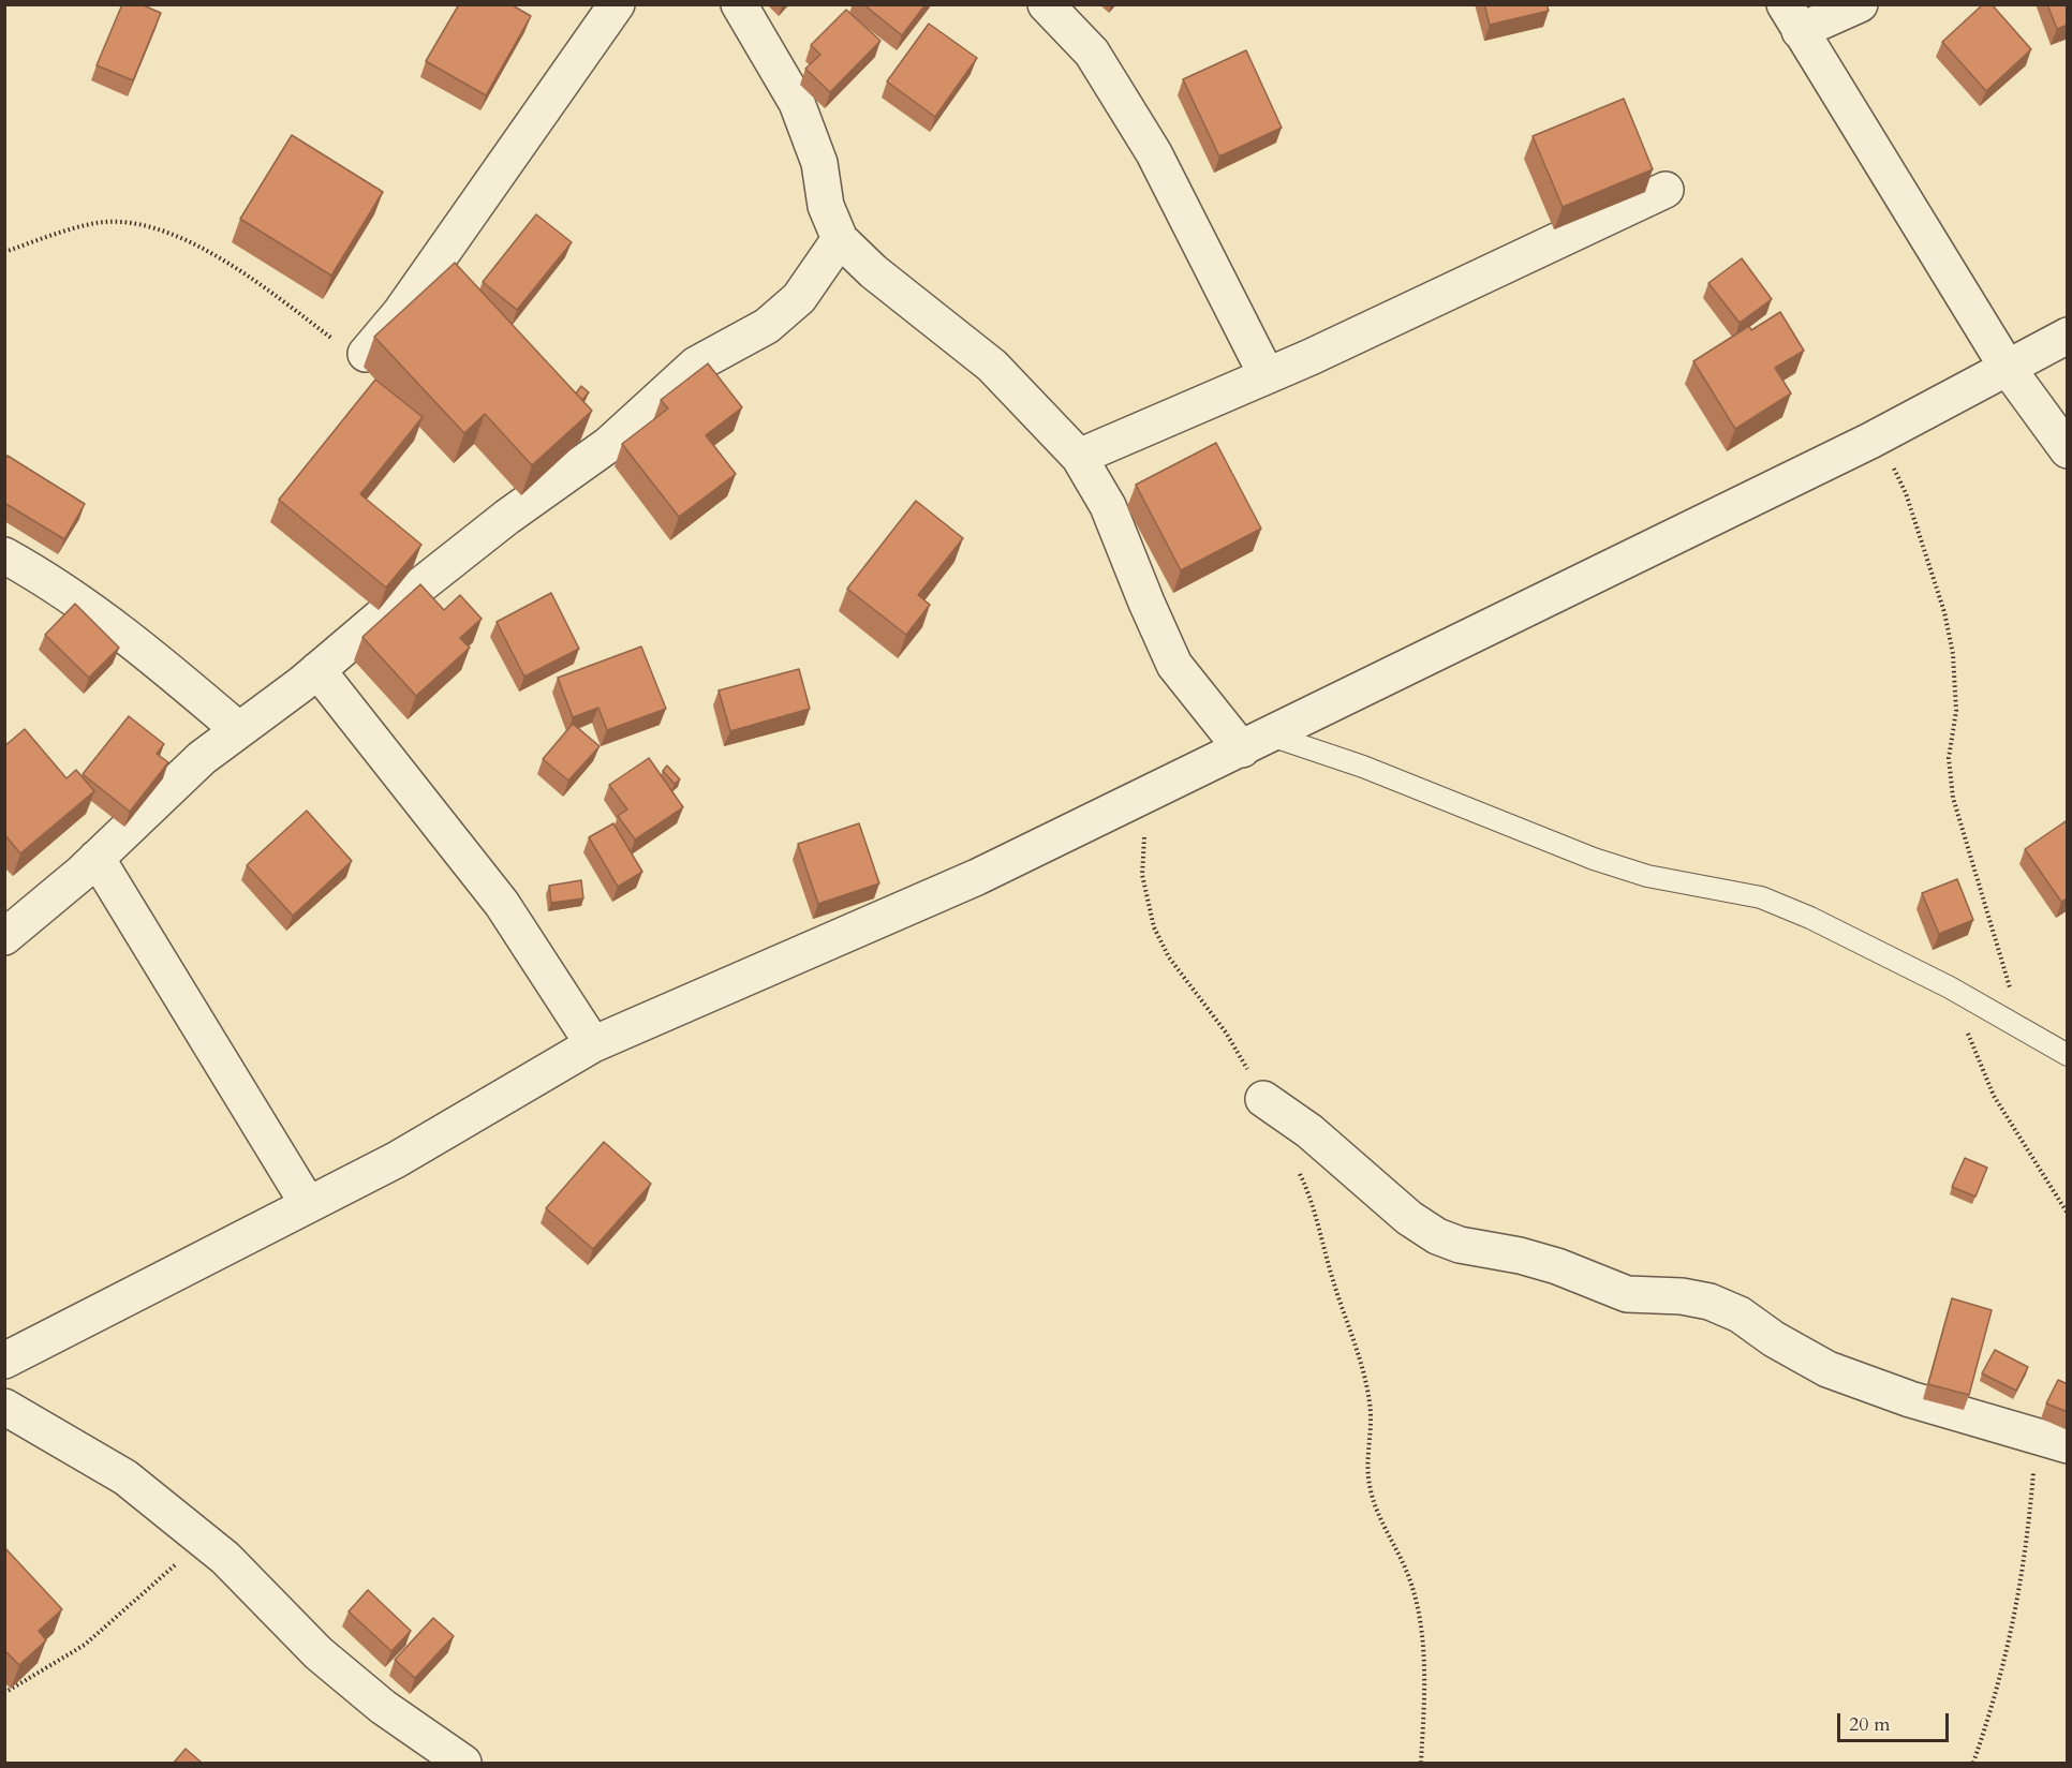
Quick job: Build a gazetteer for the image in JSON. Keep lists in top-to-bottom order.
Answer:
{
  "scale_bar": "20 m"
}
